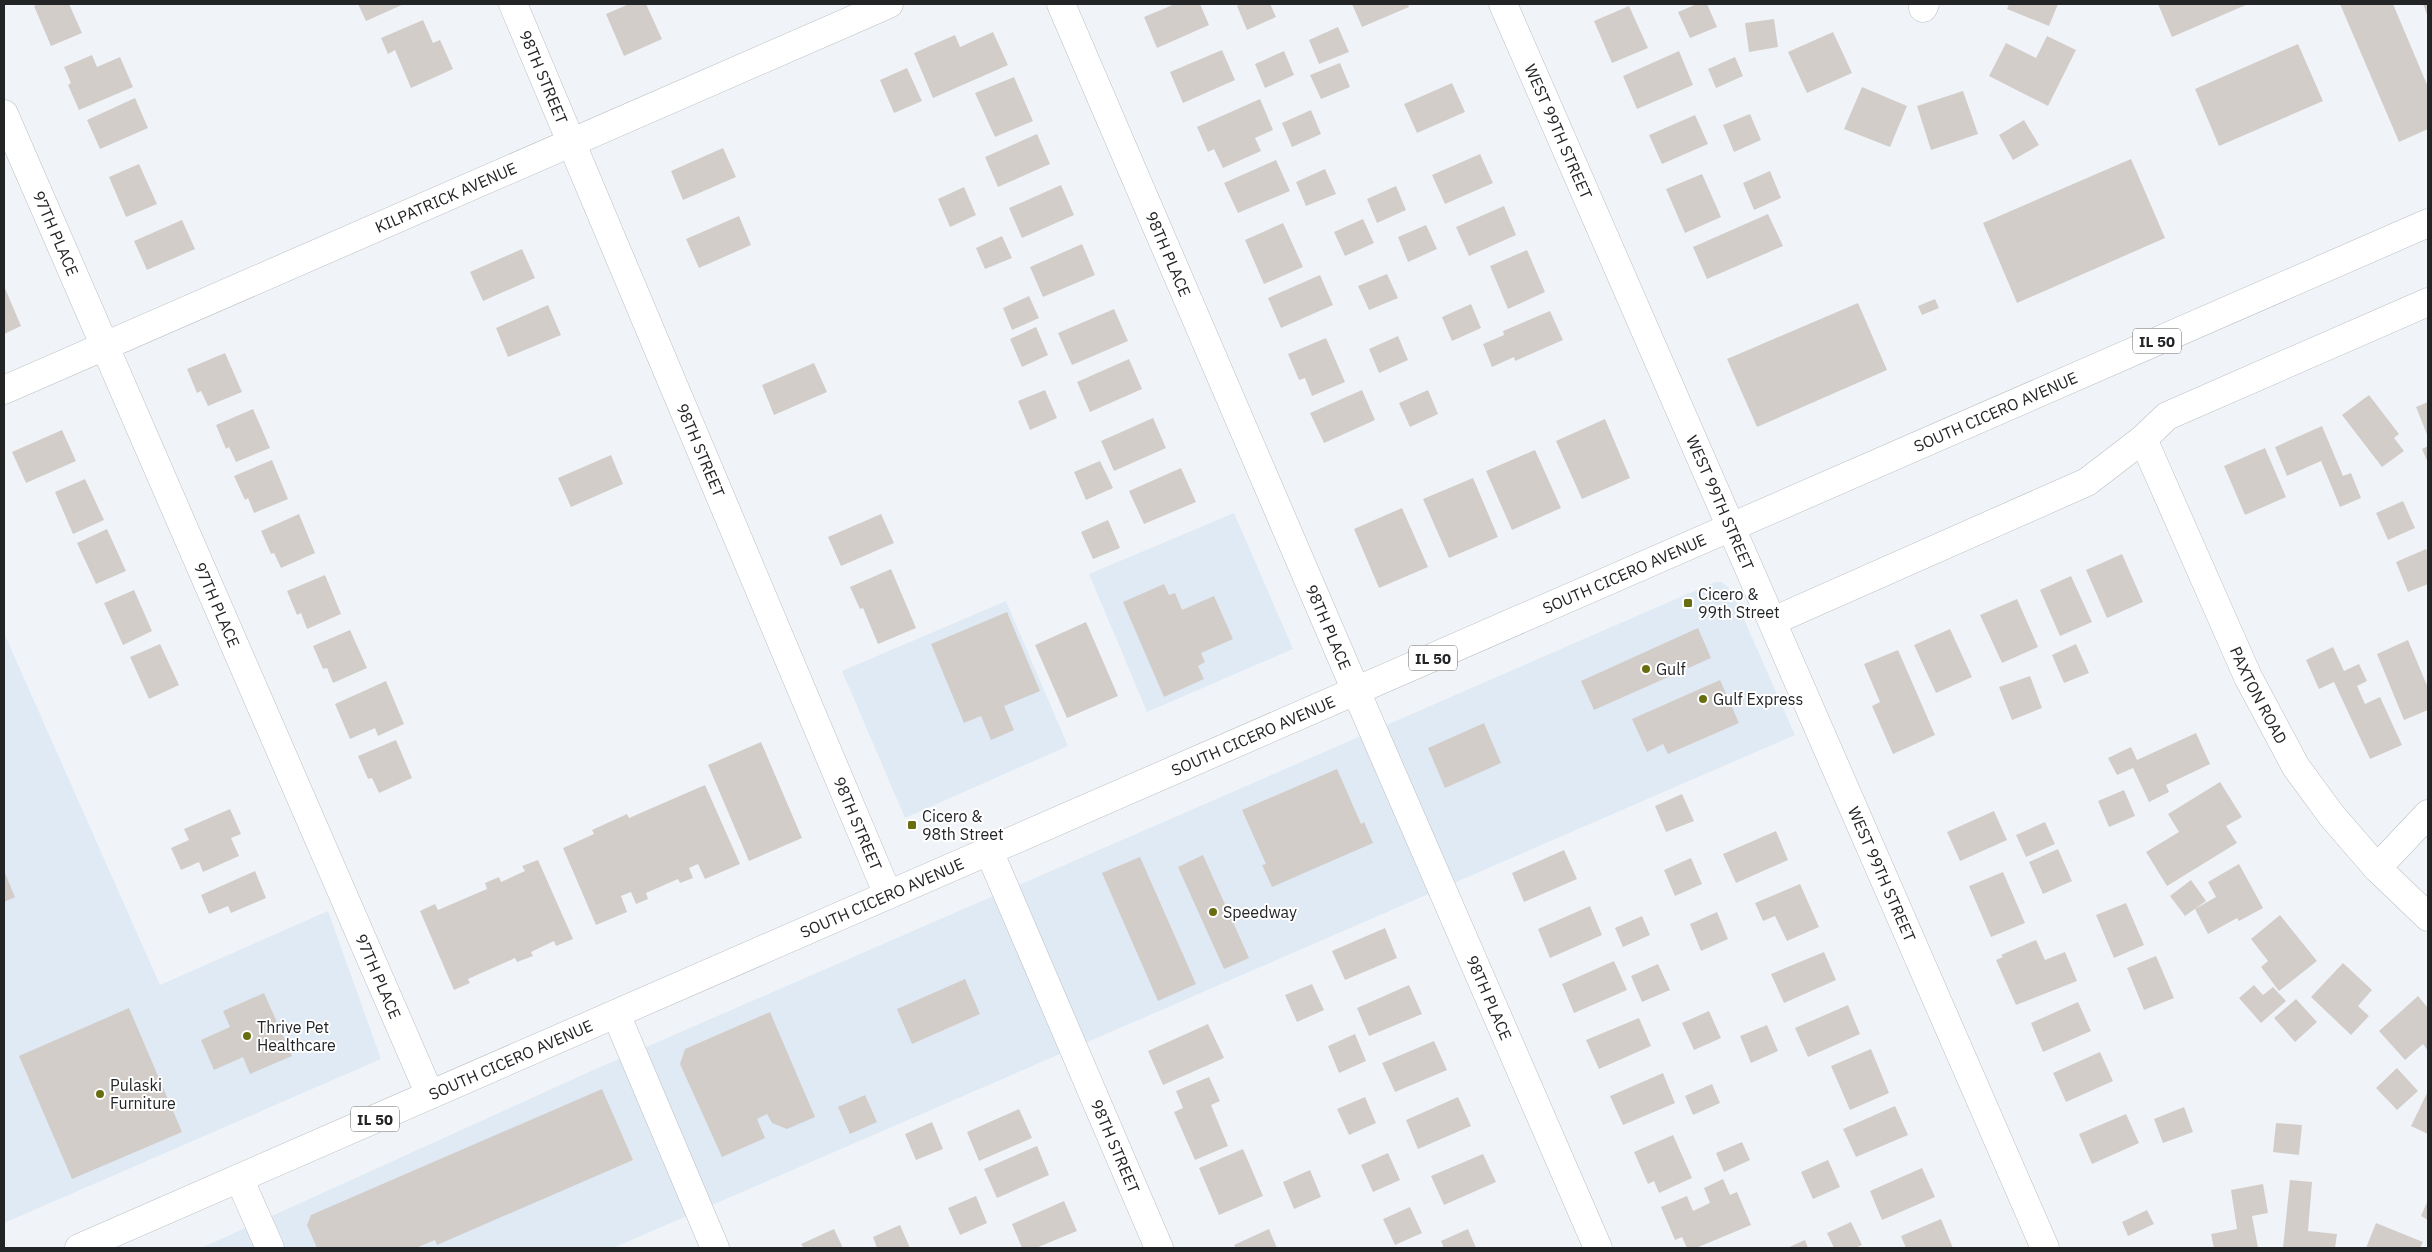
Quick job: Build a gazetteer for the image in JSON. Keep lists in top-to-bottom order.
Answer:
{
  "streets": {
    "street": [
      "98TH STREET",
      "WEST 99TH STREET",
      "KILPATRICK AVENUE",
      "97TH PLACE",
      "98TH PLACE",
      "IL 50",
      "SOUTH CICERO AVENUE",
      "PAXTON ROAD"
    ]
  },
  "crossings": [
    ["98TH STREET", "KILPATRICK AVENUE"],
    ["98TH STREET", "SOUTH CICERO AVENUE"],
    ["WEST 99TH STREET", "SOUTH CICERO AVENUE"],
    ["KILPATRICK AVENUE", "97TH PLACE"],
    ["97TH PLACE", "SOUTH CICERO AVENUE"],
    ["98TH PLACE", "SOUTH CICERO AVENUE"]
  ],
  "places": {
    "transit": ["Cicero & 99th Street", "Cicero & 98th Street"],
    "other": [
      "Gulf",
      "Gulf Express",
      "Speedway",
      "Thrive Pet Healthcare",
      "Pulaski Furniture"
    ]
  }
}
